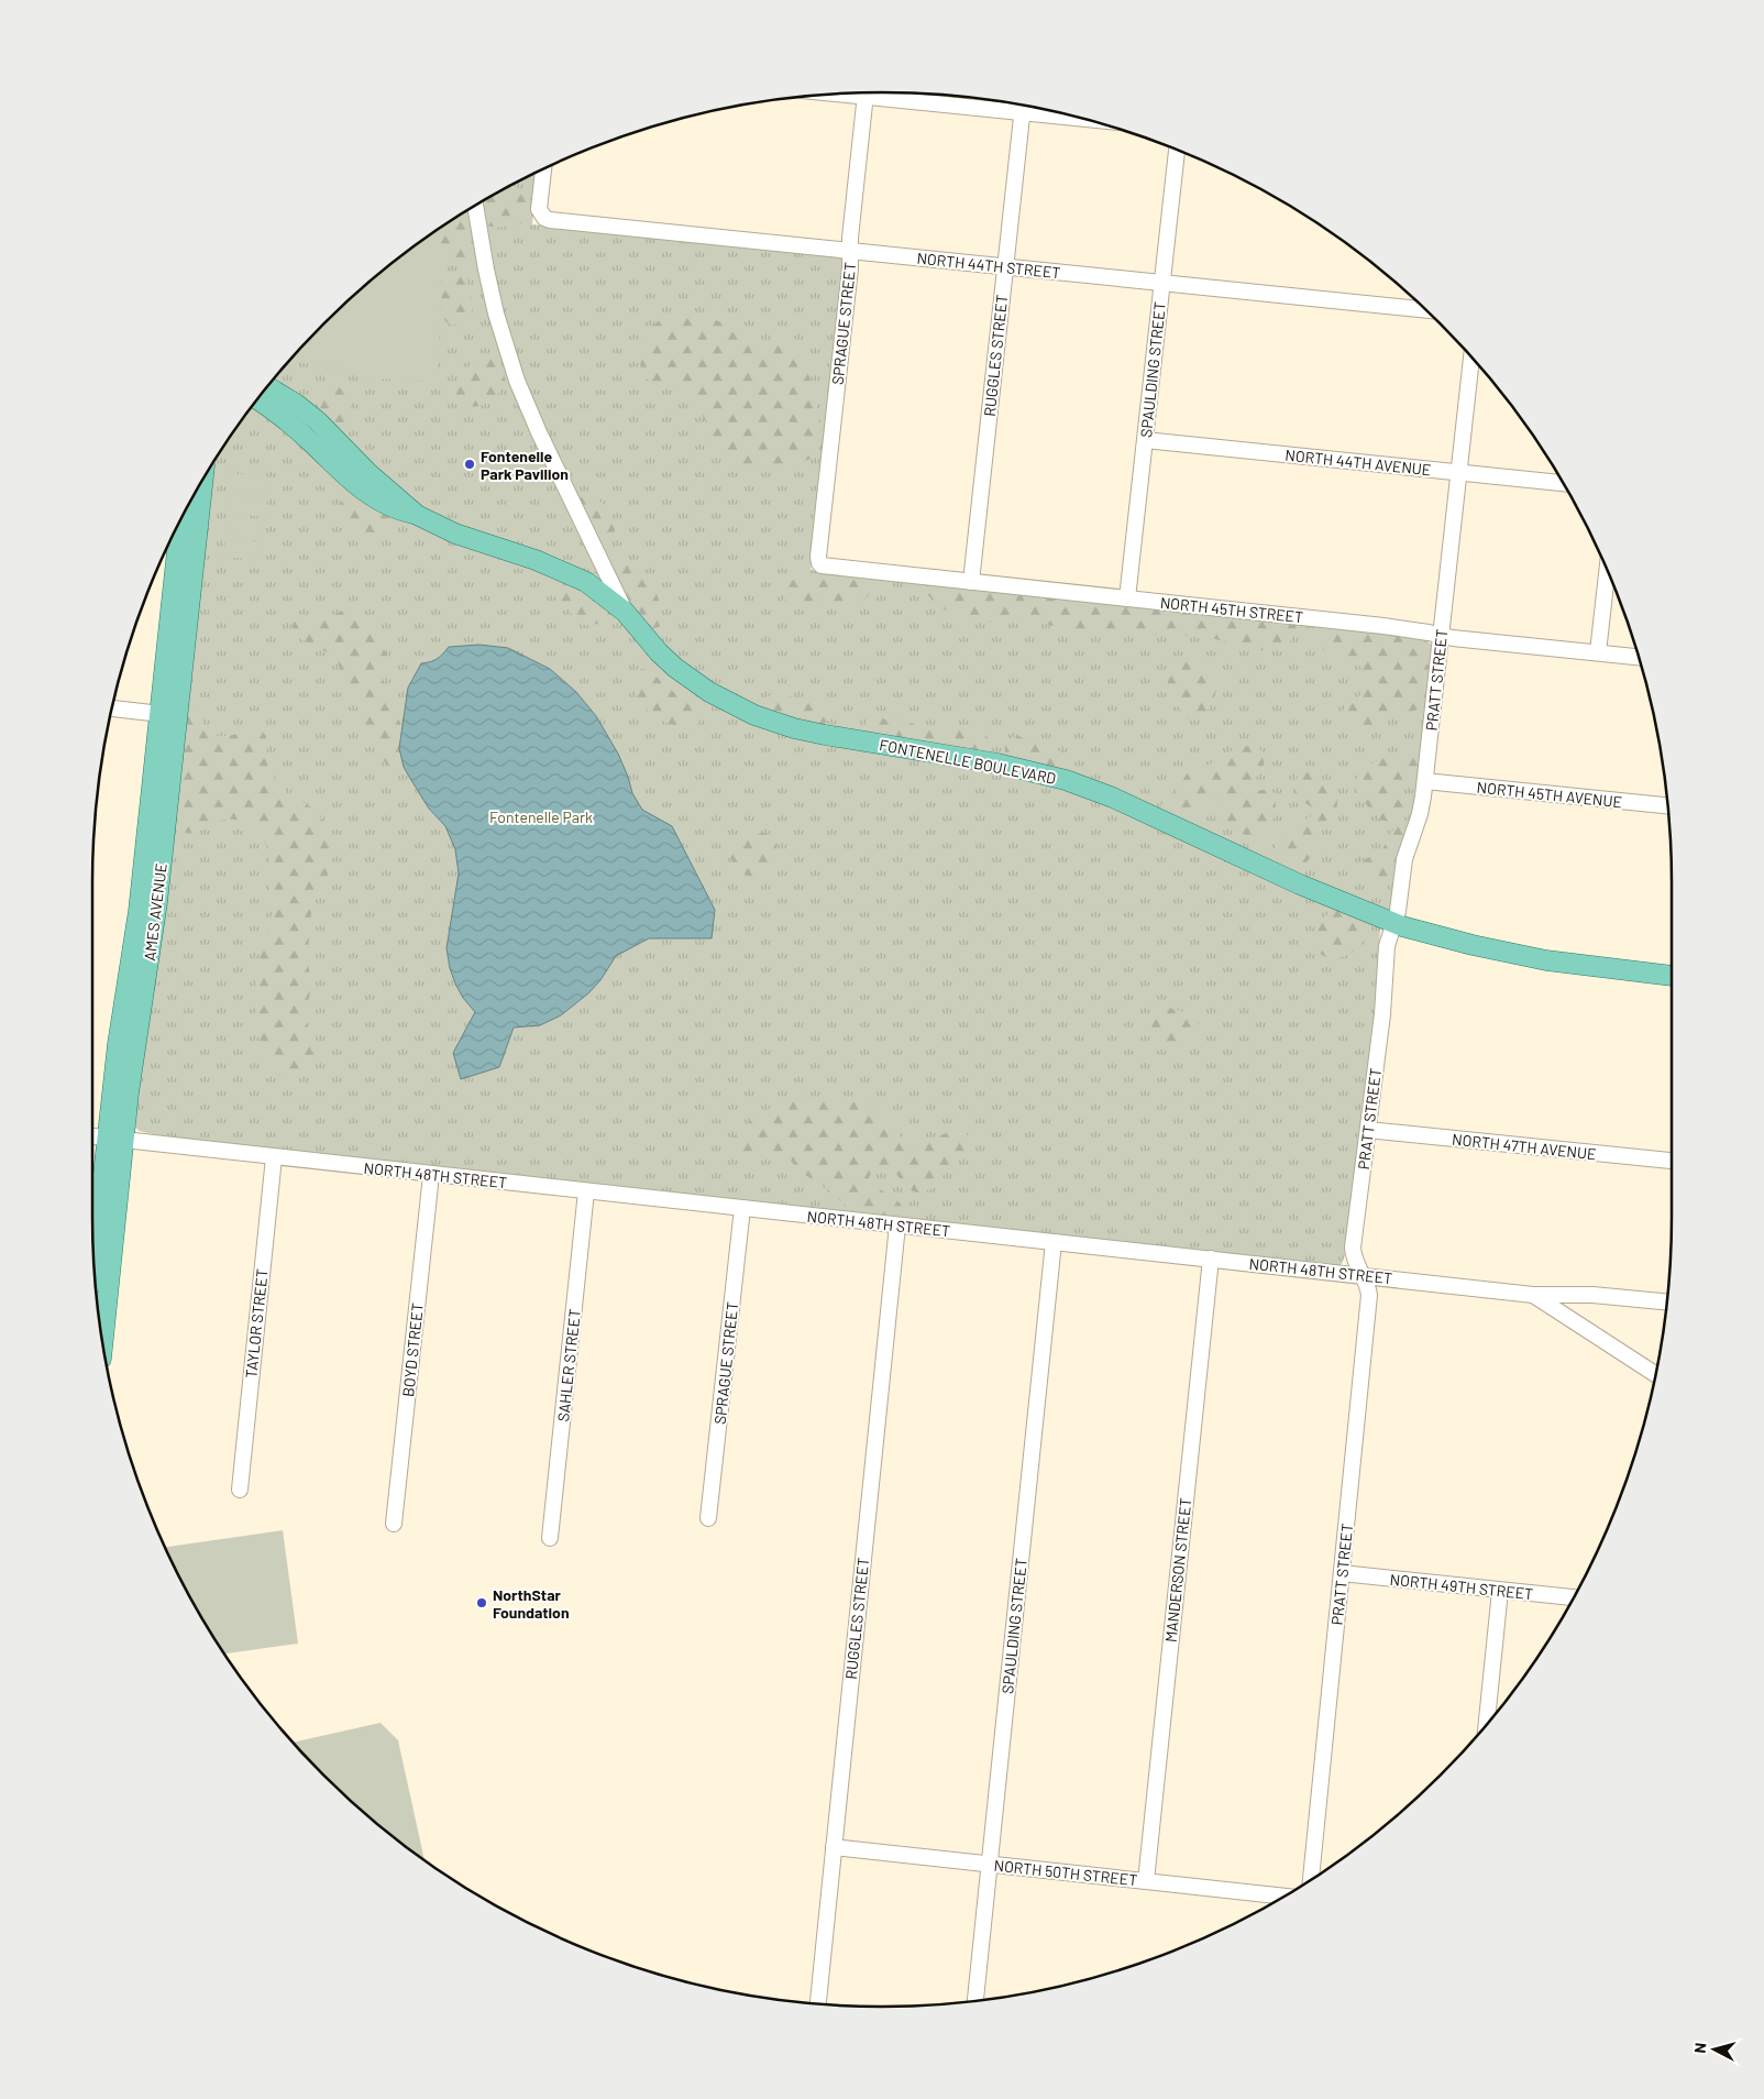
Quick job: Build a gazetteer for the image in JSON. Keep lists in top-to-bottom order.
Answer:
{
  "streets": {
    "main road": ["FONTENELLE BOULEVARD", "AMES AVENUE"],
    "street": [
      "NORTH 44TH STREET",
      "SPRAGUE STREET",
      "RUGGLES STREET",
      "SPAULDING STREET",
      "NORTH 44TH AVENUE",
      "NORTH 45TH STREET",
      "PRATT STREET",
      "NORTH 45TH AVENUE",
      "NORTH 47TH AVENUE",
      "NORTH 48TH STREET",
      "TAYLOR STREET",
      "BOYD STREET",
      "SAHLER STREET",
      "MANDERSON STREET",
      "NORTH 49TH STREET",
      "NORTH 50TH STREET"
    ]
  },
  "crossings": [
    ["NORTH 44TH STREET", "SPRAGUE STREET"],
    ["NORTH 44TH STREET", "RUGGLES STREET"],
    ["NORTH 44TH STREET", "SPAULDING STREET"],
    ["SPRAGUE STREET", "NORTH 45TH STREET"],
    ["SPRAGUE STREET", "NORTH 48TH STREET"],
    ["RUGGLES STREET", "NORTH 45TH STREET"],
    ["RUGGLES STREET", "NORTH 48TH STREET"],
    ["RUGGLES STREET", "NORTH 50TH STREET"],
    ["SPAULDING STREET", "NORTH 44TH AVENUE"],
    ["SPAULDING STREET", "NORTH 45TH STREET"],
    ["SPAULDING STREET", "NORTH 48TH STREET"],
    ["SPAULDING STREET", "NORTH 50TH STREET"],
    ["NORTH 44TH AVENUE", "PRATT STREET"],
    ["NORTH 45TH STREET", "PRATT STREET"],
    ["PRATT STREET", "FONTENELLE BOULEVARD"],
    ["PRATT STREET", "NORTH 45TH AVENUE"],
    ["PRATT STREET", "NORTH 47TH AVENUE"],
    ["PRATT STREET", "NORTH 48TH STREET"],
    ["PRATT STREET", "NORTH 49TH STREET"],
    ["AMES AVENUE", "NORTH 48TH STREET"],
    ["NORTH 48TH STREET", "TAYLOR STREET"],
    ["NORTH 48TH STREET", "BOYD STREET"],
    ["NORTH 48TH STREET", "SAHLER STREET"],
    ["NORTH 48TH STREET", "MANDERSON STREET"],
    ["MANDERSON STREET", "NORTH 50TH STREET"]
  ],
  "parks": ["Fontenelle Park"],
  "places": ["Fontenelle Park Pavilion", "NorthStar Foundation"],
  "north": "left"
}
